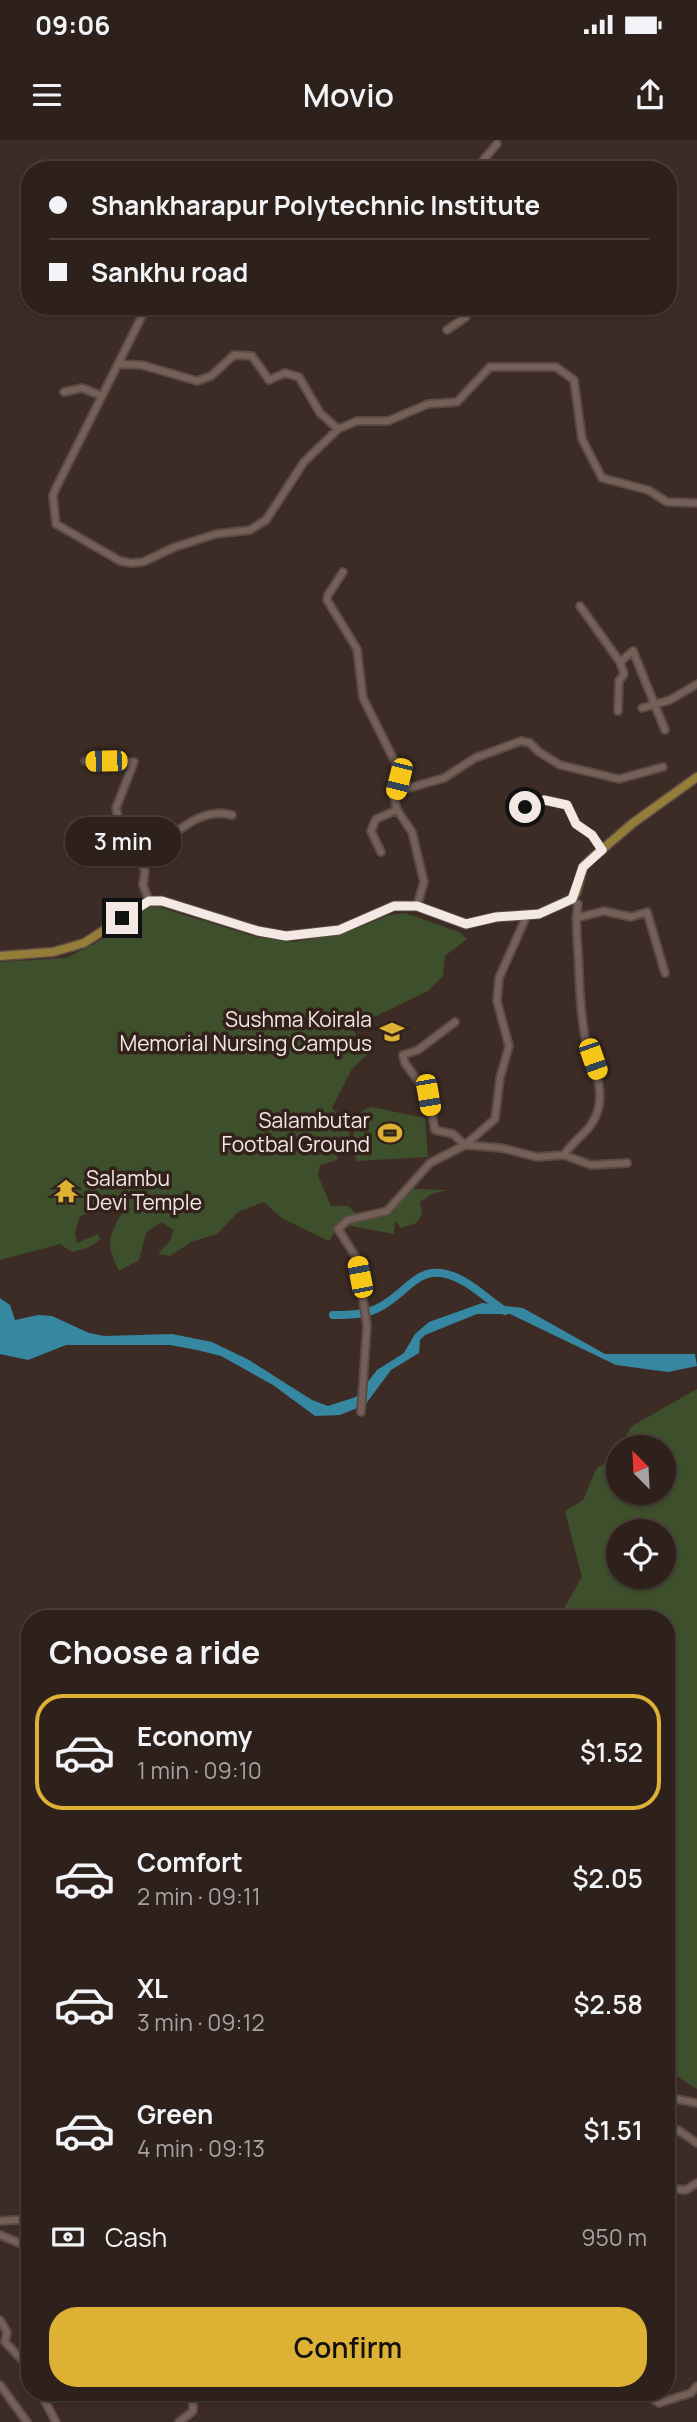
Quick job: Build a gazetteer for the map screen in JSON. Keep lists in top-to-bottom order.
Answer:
{
  "places": {
    "school or university": ["Sushma Koirala Memorial Nursing Campus"],
    "sports": ["Salambutar Footbal Ground"],
    "temple": ["Salambu Devi Temple"]
  },
  "north": "top left",
  "page": {
    "status": "09:06",
    "header": "Movio",
    "banner": ["Shankharapur Polytechnic Institute", "Sankhu road"],
    "bubble": "3 min",
    "heading": "Choose a ride",
    "list": [
      {
        "name": "Economy",
        "note": "1 min · 09:10",
        "value": "$1.52"
      },
      {
        "name": "Comfort",
        "note": "2 min · 09:11",
        "value": "$2.05"
      },
      {
        "name": "XL",
        "note": "3 min · 09:12",
        "value": "$2.58"
      },
      {
        "name": "Green",
        "note": "4 min · 09:13",
        "value": "$1.51"
      }
    ],
    "pay": ["Cash", "950 m"],
    "buttons": "Confirm"
  }
}
